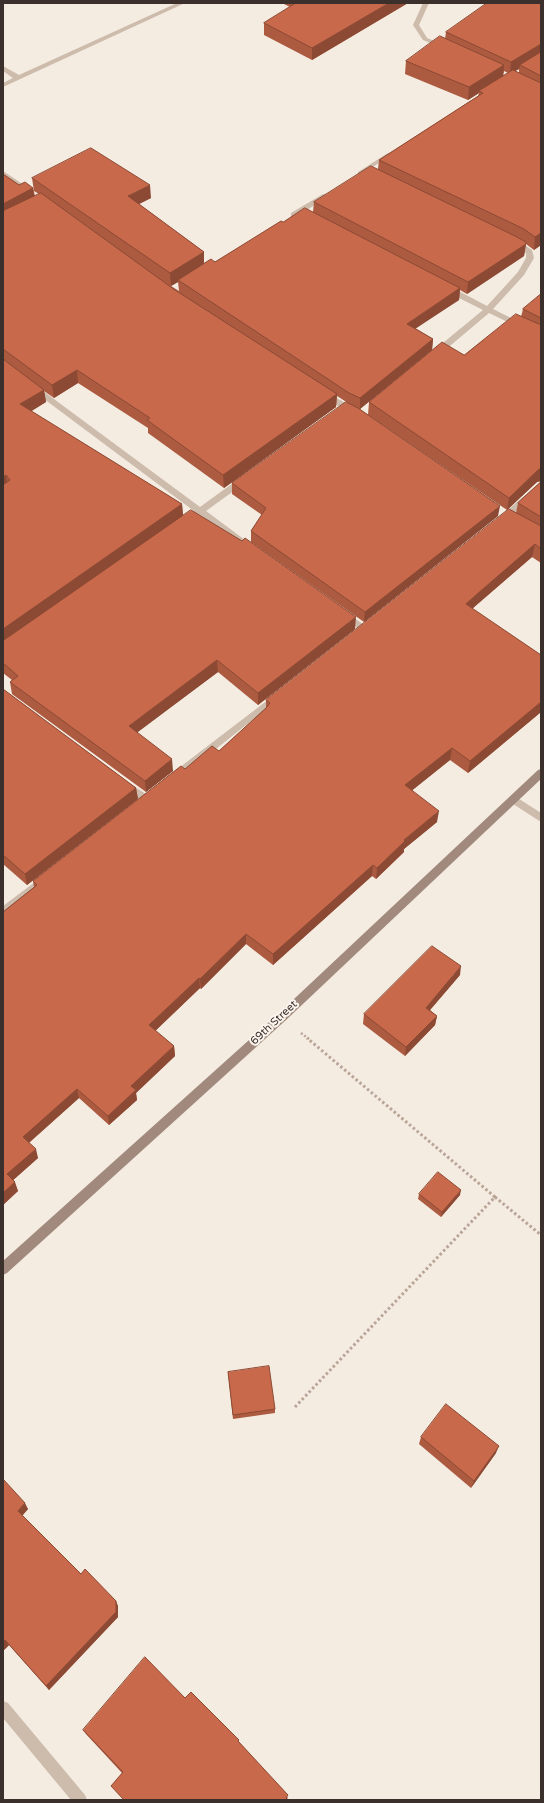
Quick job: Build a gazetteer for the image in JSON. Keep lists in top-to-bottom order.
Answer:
{
  "streets": {
    "main road": ["69th Street"]
  }
}
